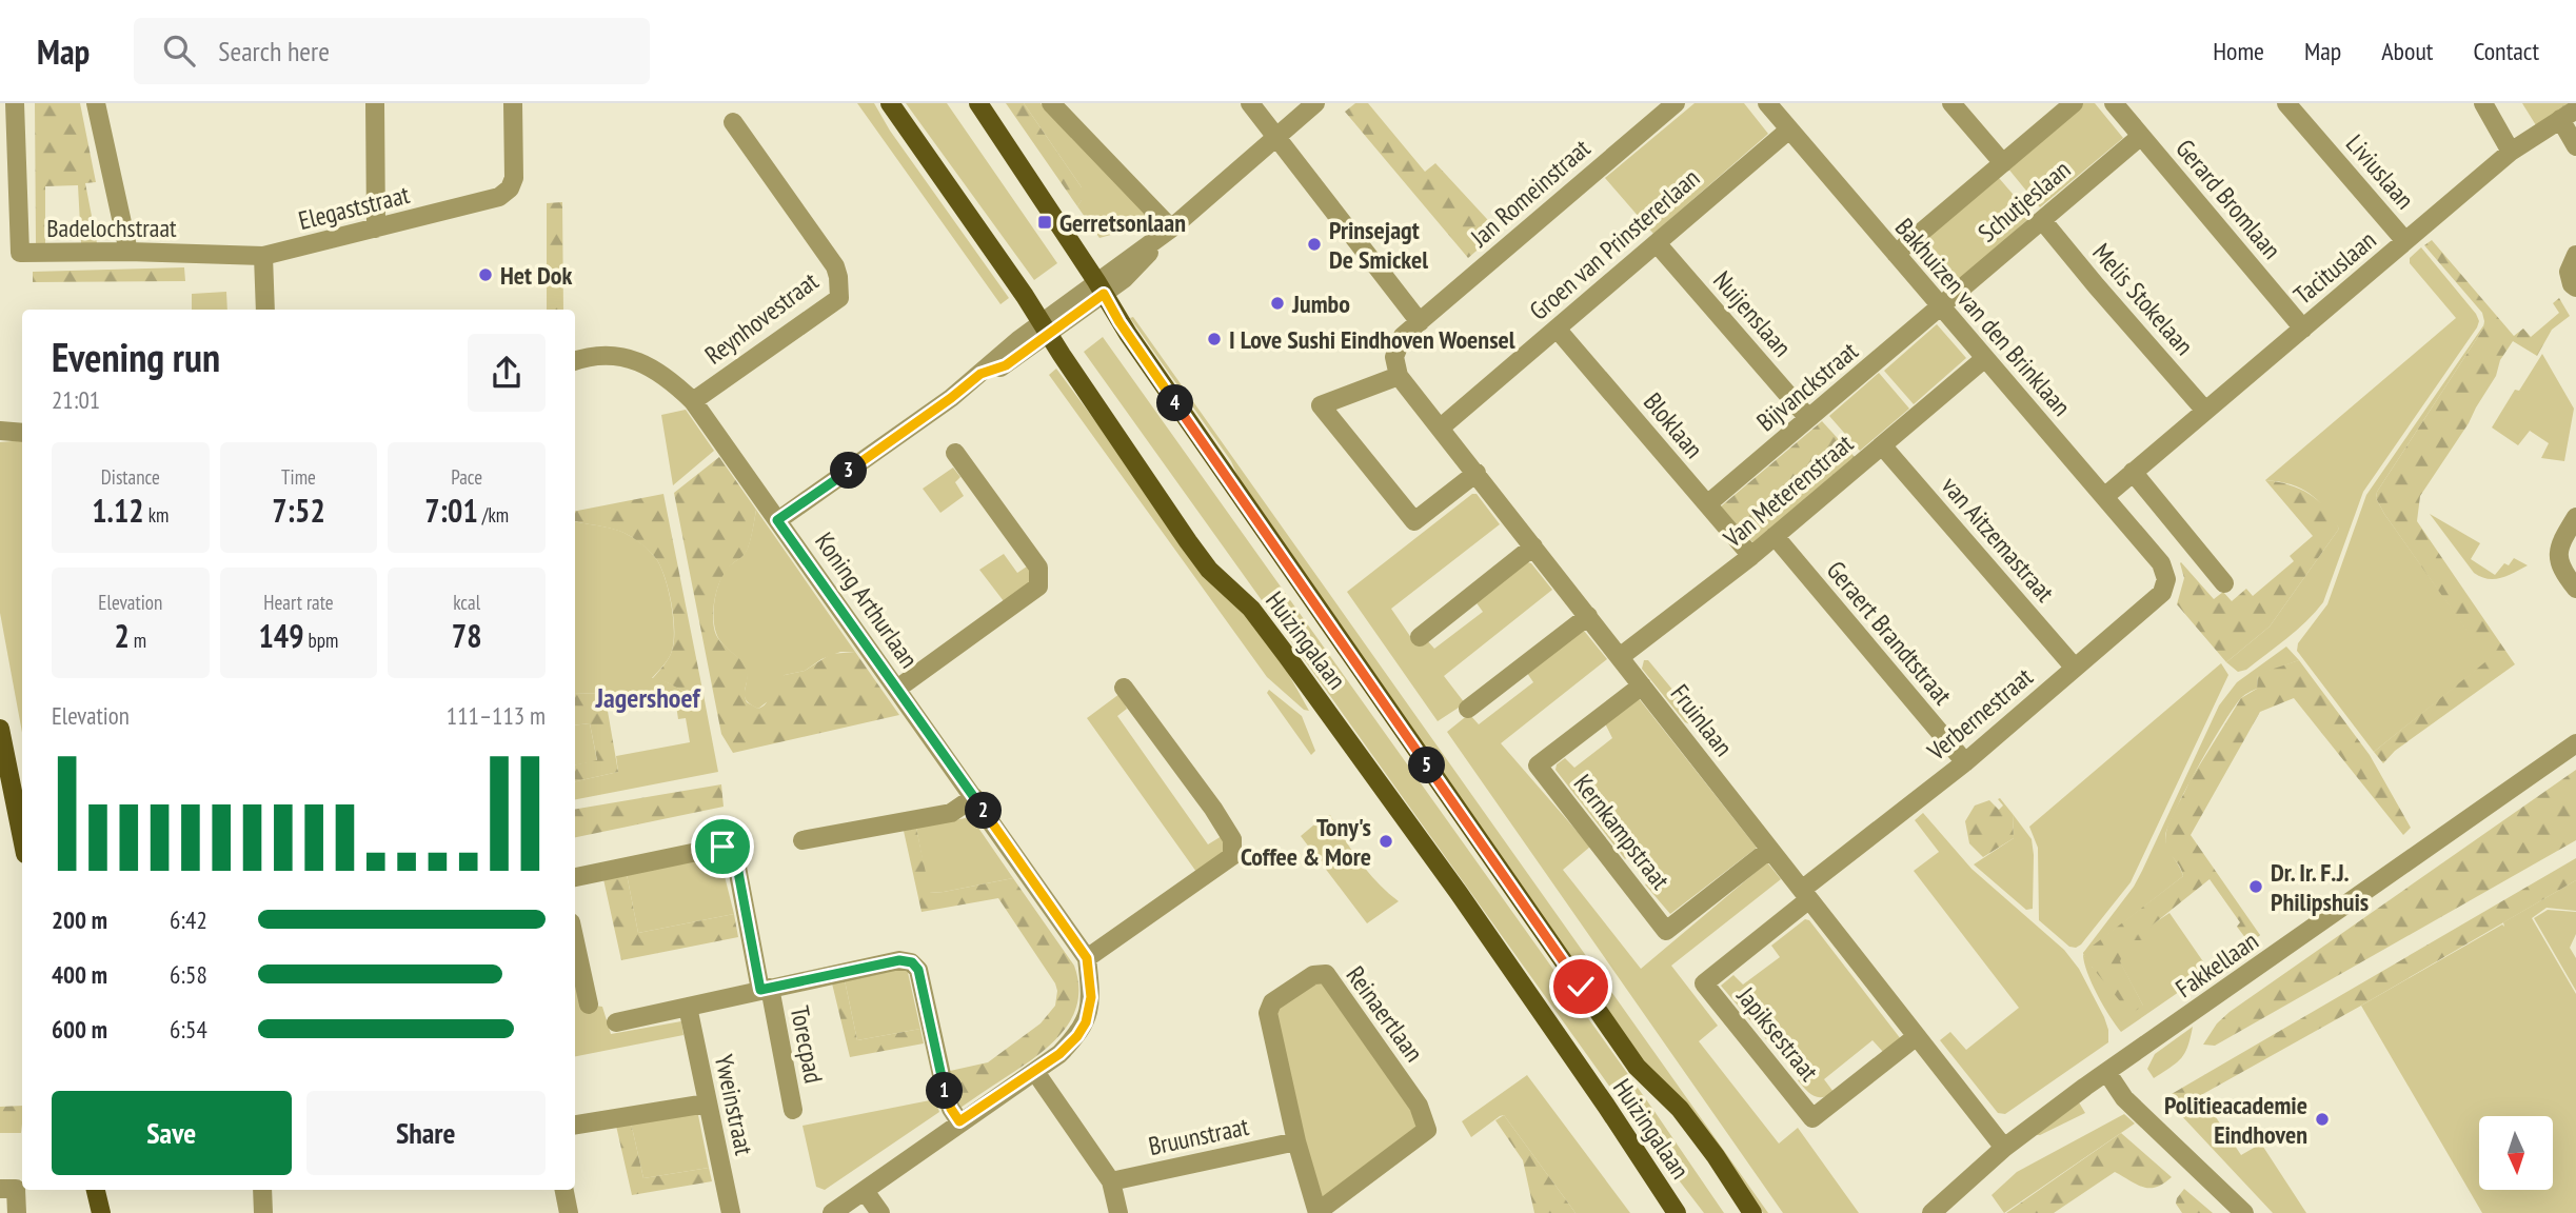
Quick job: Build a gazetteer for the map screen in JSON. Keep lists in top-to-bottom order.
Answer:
{
  "streets": {
    "main road": ["Huizingalaan"],
    "street": [
      "Liviuslaan",
      "Jan Romeinstraat",
      "Gerard Bromlaan",
      "Schutjeslaan",
      "Elegaststraat",
      "Badelochstraat",
      "Groen van Prinstererlaan",
      "Tacituslaan",
      "Melis Stokelaan",
      "Nuijenslaan",
      "Bakhuizen van den Brinklaan",
      "Reynhovestraat",
      "Bijvanckstraat",
      "Bloklaan",
      "Van Meterenstraat",
      "van Aitzemastraat",
      "Koning Arthurlaan",
      "Geraert Brandtstraat",
      "Verbernestraat",
      "Fruinlaan",
      "Kernkampstraat",
      "Fakkellaan",
      "Reinaertlaan",
      "Japiksestraat",
      "Torecpad",
      "Yweinstraat",
      "Bruunstraat"
    ]
  },
  "crossings": [
    ["Liviuslaan", "Tacituslaan"],
    ["Gerard Bromlaan", "Schutjeslaan"],
    ["Gerard Bromlaan", "Tacituslaan"],
    ["Schutjeslaan", "Melis Stokelaan"],
    ["Schutjeslaan", "Bakhuizen van den Brinklaan"],
    ["Schutjeslaan", "Bijvanckstraat"],
    ["Elegaststraat", "Badelochstraat"],
    ["Groen van Prinstererlaan", "Nuijenslaan"],
    ["Groen van Prinstererlaan", "Bakhuizen van den Brinklaan"],
    ["Groen van Prinstererlaan", "Bloklaan"],
    ["Groen van Prinstererlaan", "Fruinlaan"],
    ["Tacituslaan", "Melis Stokelaan"],
    ["Tacituslaan", "Bakhuizen van den Brinklaan"],
    ["Nuijenslaan", "Bijvanckstraat"],
    ["Bakhuizen van den Brinklaan", "Bijvanckstraat"],
    ["Bakhuizen van den Brinklaan", "Van Meterenstraat"],
    ["Bakhuizen van den Brinklaan", "Verbernestraat"],
    ["Reynhovestraat", "Koning Arthurlaan"],
    ["Bijvanckstraat", "Bloklaan"],
    ["Bloklaan", "Van Meterenstraat"],
    ["Van Meterenstraat", "van Aitzemastraat"],
    ["Van Meterenstraat", "Geraert Brandtstraat"],
    ["Van Meterenstraat", "Fruinlaan"],
    ["van Aitzemastraat", "Verbernestraat"],
    ["Geraert Brandtstraat", "Verbernestraat"],
    ["Verbernestraat", "Fruinlaan"],
    ["Verbernestraat", "Japiksestraat"],
    ["Fruinlaan", "Kernkampstraat"],
    ["Fruinlaan", "Fakkellaan"],
    ["Fruinlaan", "Japiksestraat"],
    ["Reinaertlaan", "Bruunstraat"]
  ],
  "districts": ["Jagershoef"],
  "places": {
    "transit": ["Gerretsonlaan"],
    "other": [
      "Prinsejagt De Smickel",
      "Het Dok",
      "Jumbo",
      "I Love Sushi Eindhoven Woensel",
      "Tony's Coffee & More",
      "Dr. Ir. F.J. Philipshuis",
      "Politieacademie Eindhoven"
    ]
  },
  "north": "bottom",
  "page": {
    "header": "Map",
    "search": "Search here",
    "nav": [
      "Home",
      "Map",
      "About",
      "Contact"
    ],
    "heading": ["Evening run", "21:01"],
    "pins": [
      "4",
      "3",
      "5",
      "2",
      "1"
    ],
    "stats": [
      ["Distance", "1.12 km"],
      ["Time", "7:52"],
      ["Pace", "7:01 /km"],
      ["Elevation", "2 m"],
      ["Heart rate", "149 bpm"],
      ["kcal", "78"]
    ],
    "chart": ["Elevation", "111–113 m"],
    "list": [
      {
        "name": "200 m",
        "note": "6:42"
      },
      {
        "name": "400 m",
        "note": "6:58"
      },
      {
        "name": "600 m",
        "note": "6:54"
      }
    ],
    "buttons": ["Save", "Share"]
  }
}
